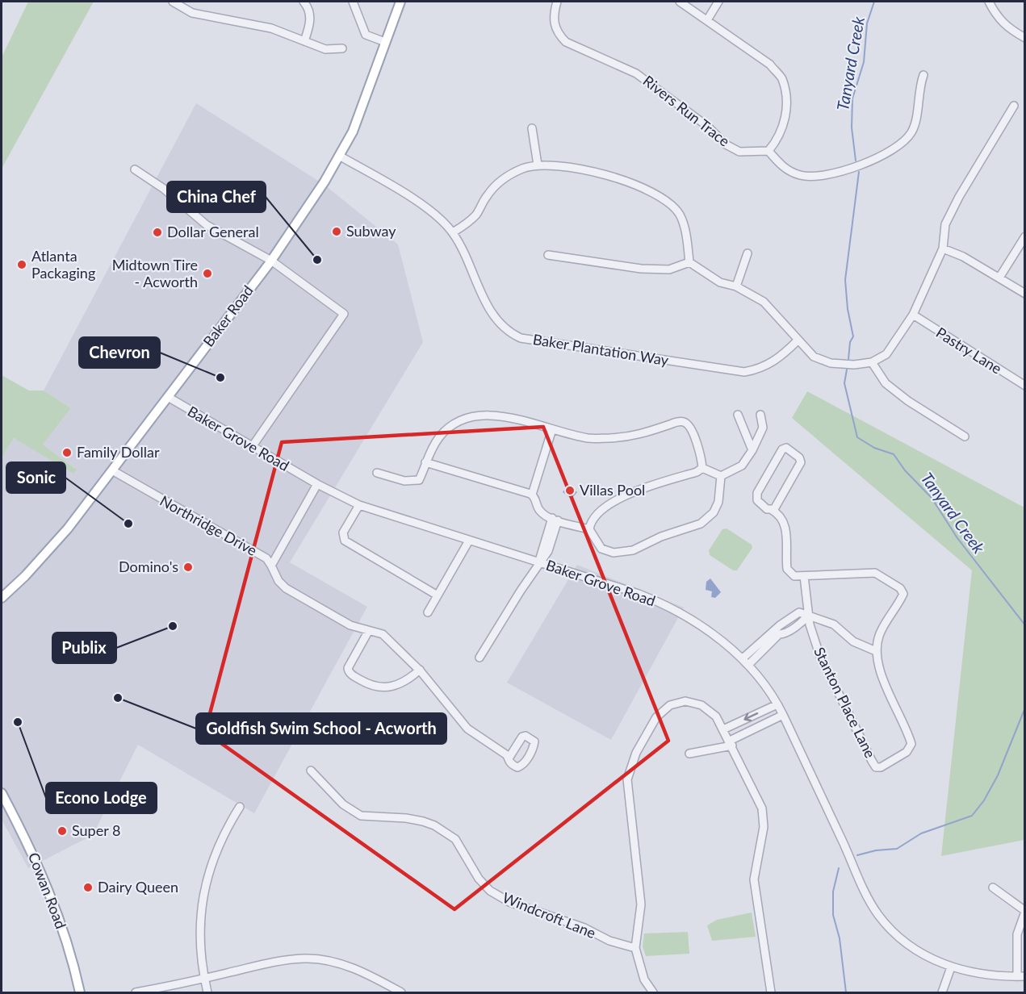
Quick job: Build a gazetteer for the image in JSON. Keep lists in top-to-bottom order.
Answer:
{
  "streets": {
    "main road": ["Baker Road", "Cowan Road"],
    "street": [
      "Rivers Run Trace",
      "Baker Plantation Way",
      "Pastry Lane",
      "Baker Grove Road",
      "Northridge Drive",
      "Stanton Place Lane",
      "Windcroft Lane"
    ]
  },
  "crossings": [
    ["Baker Road", "Baker Plantation Way"],
    ["Baker Road", "Baker Grove Road"],
    ["Baker Road", "Northridge Drive"],
    ["Baker Grove Road", "Northridge Drive"]
  ],
  "water": ["Tanyard Creek"],
  "places": [
    "Subway",
    "Dollar General",
    "China Chef",
    "Atlanta Packaging",
    "Midtown Tire - Acworth",
    "Chevron",
    "Family Dollar",
    "Villas Pool",
    "Sonic",
    "Domino's",
    "Publix",
    "Goldfish Swim School - Acworth",
    "Econo Lodge",
    "Super 8",
    "Dairy Queen"
  ]
}
